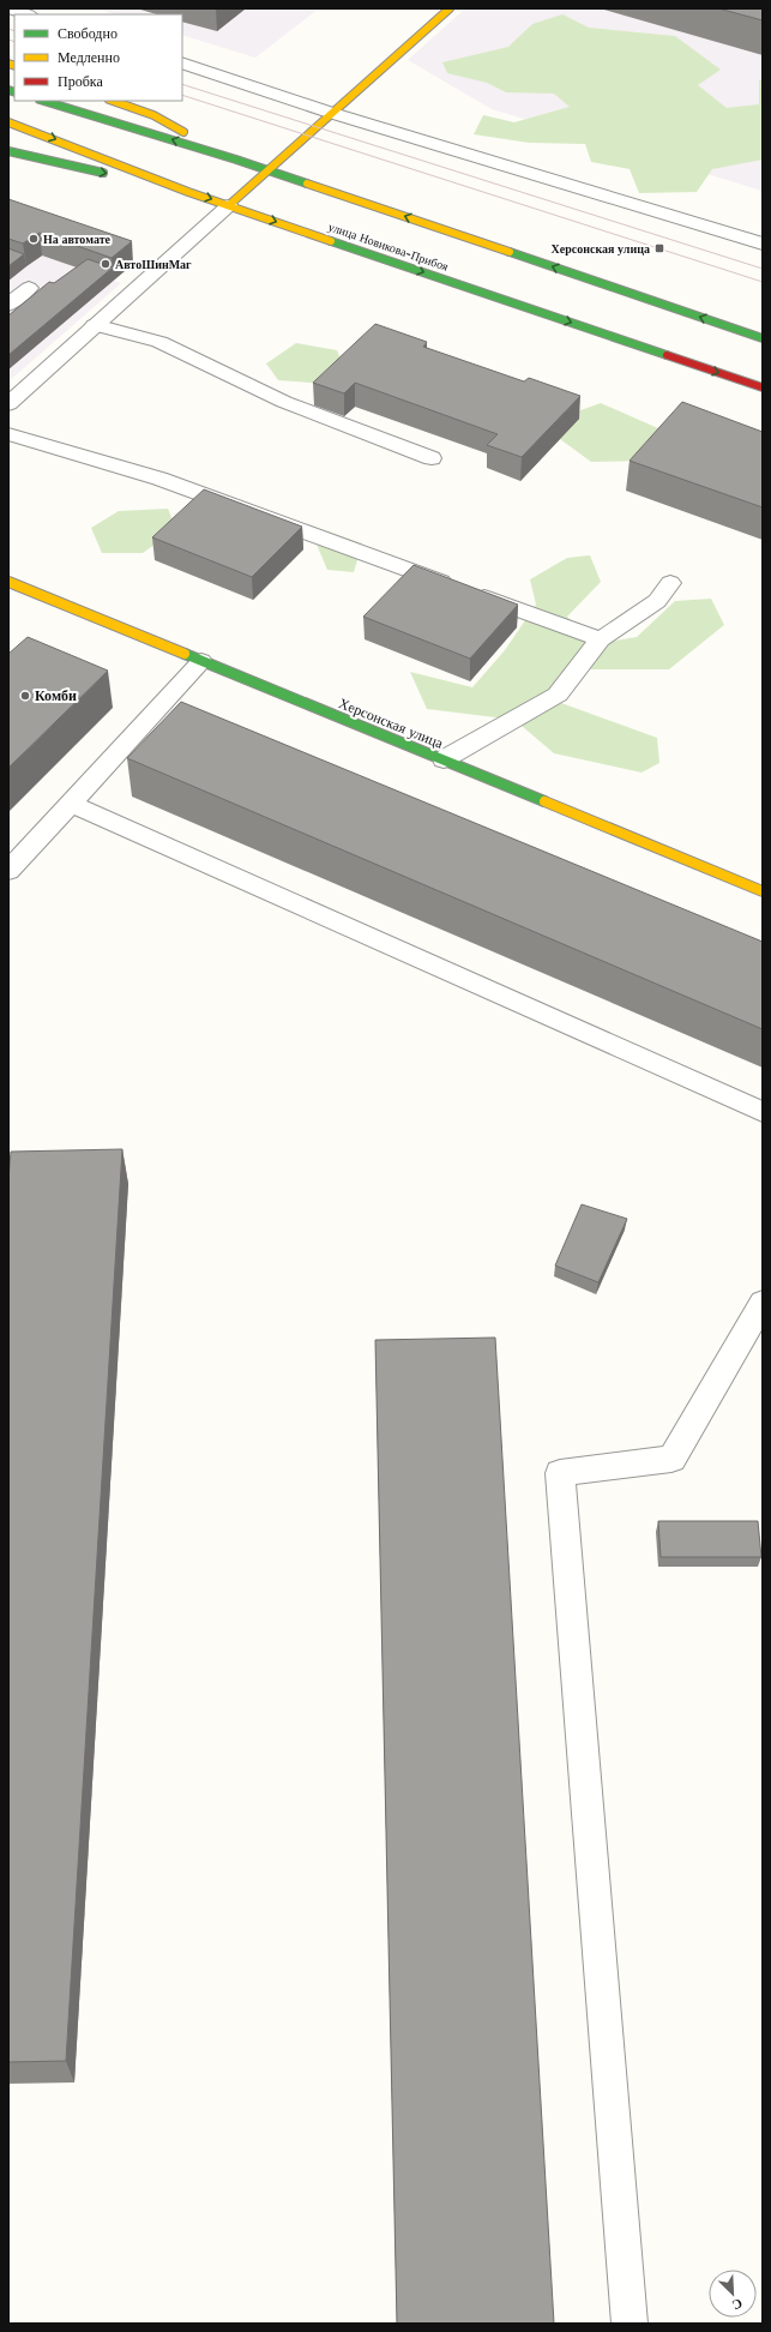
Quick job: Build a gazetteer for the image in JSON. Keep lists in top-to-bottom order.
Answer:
{
  "streets": {
    "main road": ["улица Новикова-Прибоя", "Херсонская улица"]
  },
  "places": {
    "other": ["На автомате", "АвтоШинМаг", "Комби"],
    "transit": ["Херсонская улица"]
  },
  "legend": ["Свободно", "Медленно", "Пробка"],
  "north": "bottom right"
}
